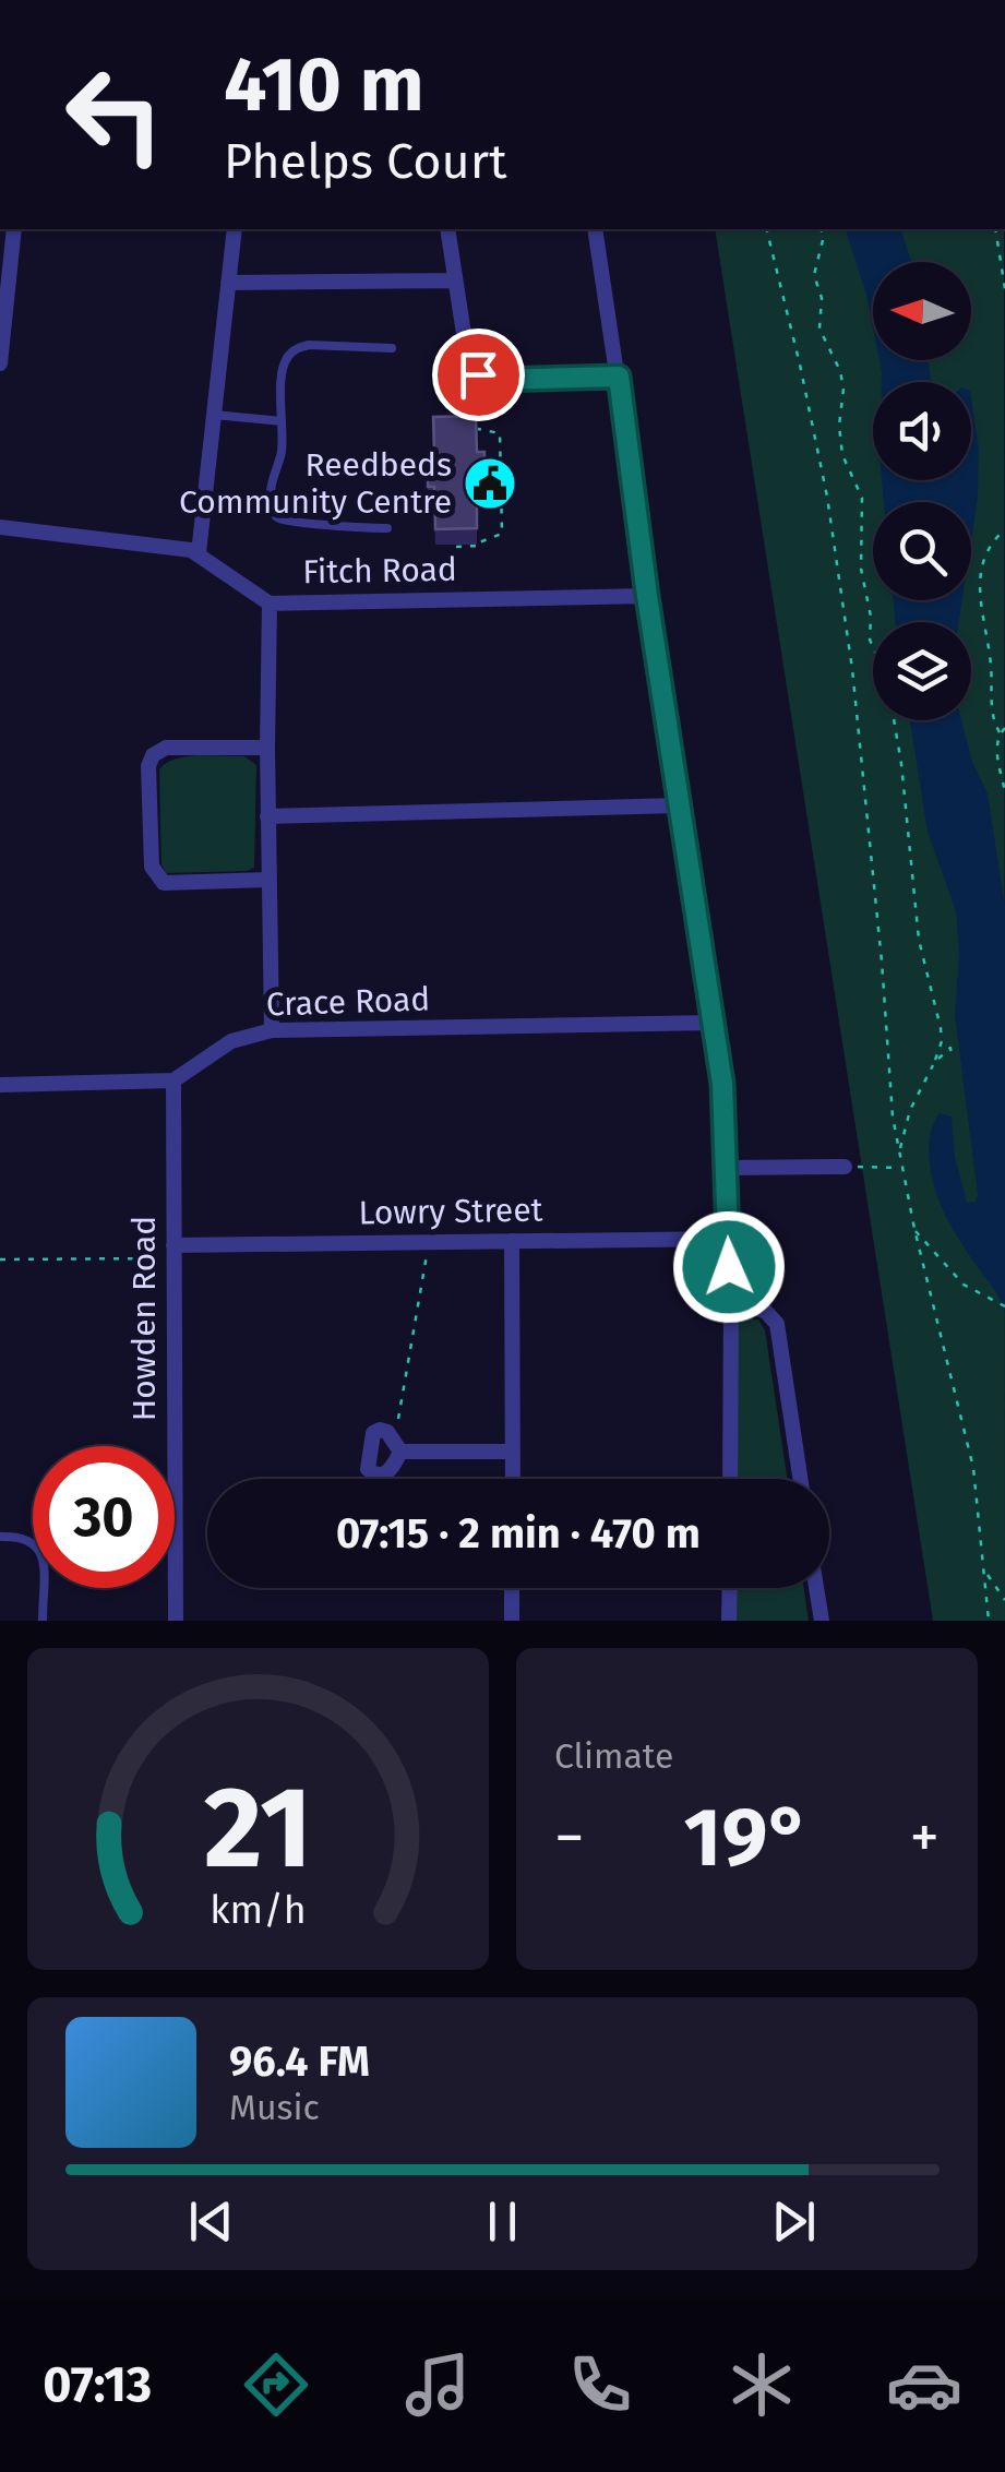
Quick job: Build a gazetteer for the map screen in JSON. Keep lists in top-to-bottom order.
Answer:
{
  "streets": {
    "street": [
      "Fitch Road",
      "Crace Road",
      "Lowry Street",
      "Howden Road"
    ]
  },
  "crossings": [
    ["Crace Road", "Howden Road"],
    ["Lowry Street", "Howden Road"]
  ],
  "places": {
    "public building": ["Reedbeds Community Centre"]
  },
  "north": "left",
  "page": {
    "turn": ["410 m", "Phelps Court"],
    "limit": "30",
    "trip": "07:15 · 2 min · 470 m",
    "tile": "Climate",
    "heat": ["−", "19°", "+"],
    "song": ["96.4 FM", "Music"],
    "tabs": "07:13",
    "gauge": ["21", "km/h"]
  }
}
